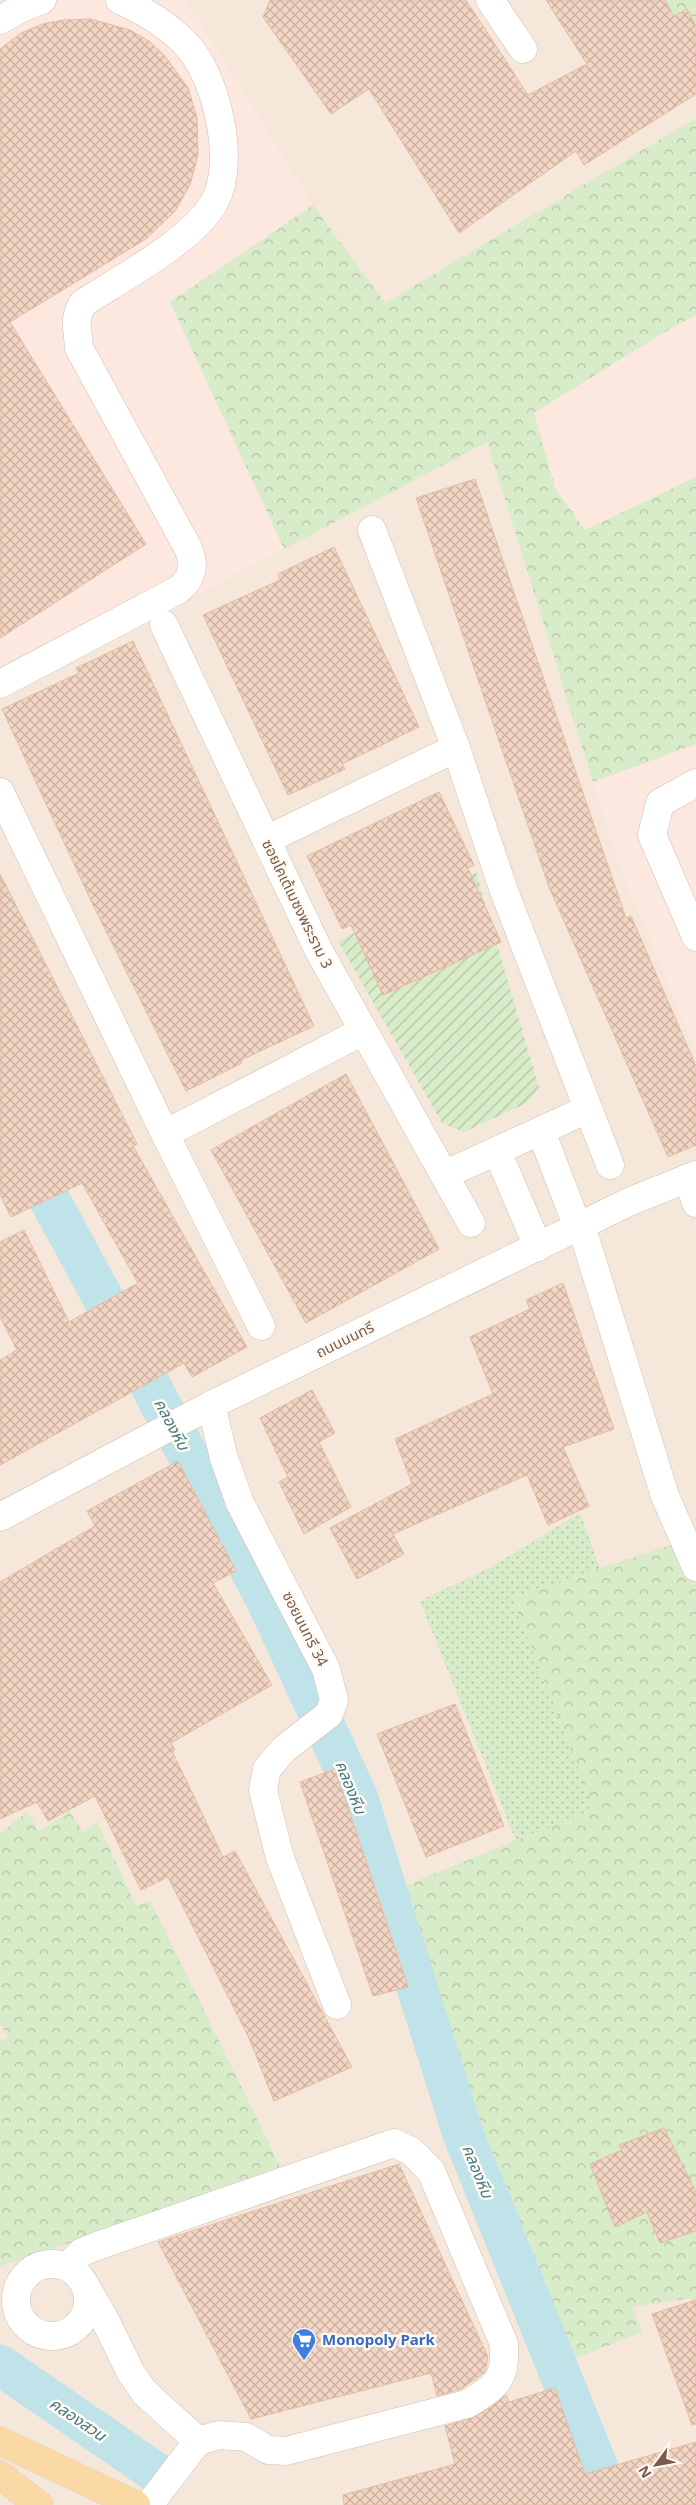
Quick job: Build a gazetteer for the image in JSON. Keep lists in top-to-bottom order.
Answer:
{
  "streets": {
    "street": ["ซอยโคเต้เมซงพระราม 3", "ถนนนนทรี", "ซอยนนทรี 34"]
  },
  "crossings": [
    ["ถนนนนทรี", "ซอยนนทรี 34"]
  ],
  "water": ["คลองหีบ", "คลองสวน"],
  "places": {
    "supermarket": ["Monopoly Park"]
  },
  "north": "bottom left"
}
